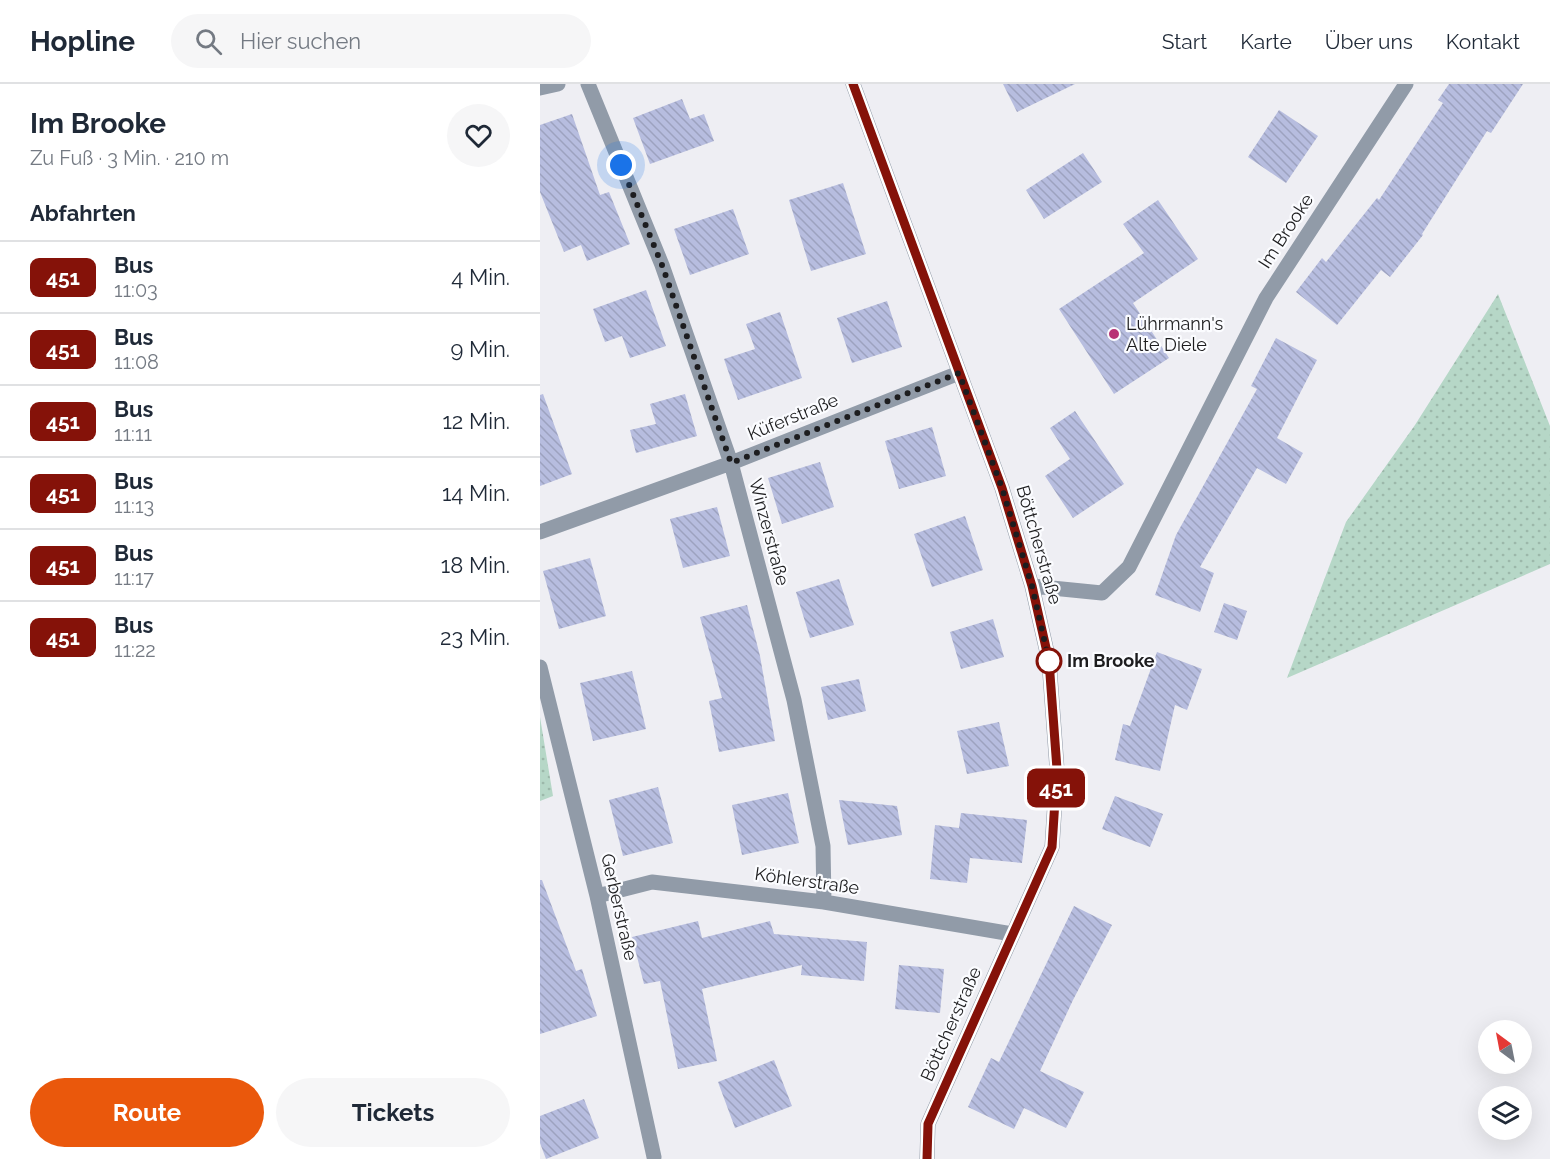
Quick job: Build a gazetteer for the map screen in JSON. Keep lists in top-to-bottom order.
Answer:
{
  "streets": {
    "street": [
      "Im Brooke",
      "Küferstraße",
      "Winzerstraße",
      "Böttcherstraße",
      "Köhlerstraße",
      "Gerberstraße"
    ]
  },
  "crossings": [
    ["Im Brooke", "Böttcherstraße"],
    ["Küferstraße", "Winzerstraße"],
    ["Küferstraße", "Böttcherstraße"],
    ["Winzerstraße", "Köhlerstraße"],
    ["Böttcherstraße", "Köhlerstraße"],
    ["Köhlerstraße", "Gerberstraße"]
  ],
  "places": ["Lührmann's Alte Diele", "Im Brooke"],
  "lines": ["bus line 451"],
  "north": "top left",
  "page": {
    "header": "Hopline",
    "search": "Hier suchen",
    "nav": [
      "Start",
      "Karte",
      "Über uns",
      "Kontakt"
    ],
    "heading": [
      ["Im Brooke", "Zu Fuß · 3 Min. · 210 m"],
      "Abfahrten"
    ],
    "on_map": "451",
    "list": [
      {
        "mark": "451",
        "name": "Bus",
        "note": "11:03",
        "value": "4 Min."
      },
      {
        "mark": "451",
        "name": "Bus",
        "note": "11:08",
        "value": "9 Min."
      },
      {
        "mark": "451",
        "name": "Bus",
        "note": "11:11",
        "value": "12 Min."
      },
      {
        "mark": "451",
        "name": "Bus",
        "note": "11:13",
        "value": "14 Min."
      },
      {
        "mark": "451",
        "name": "Bus",
        "note": "11:17",
        "value": "18 Min."
      },
      {
        "mark": "451",
        "name": "Bus",
        "note": "11:22",
        "value": "23 Min."
      }
    ],
    "buttons": ["Route", "Tickets"]
  }
}
